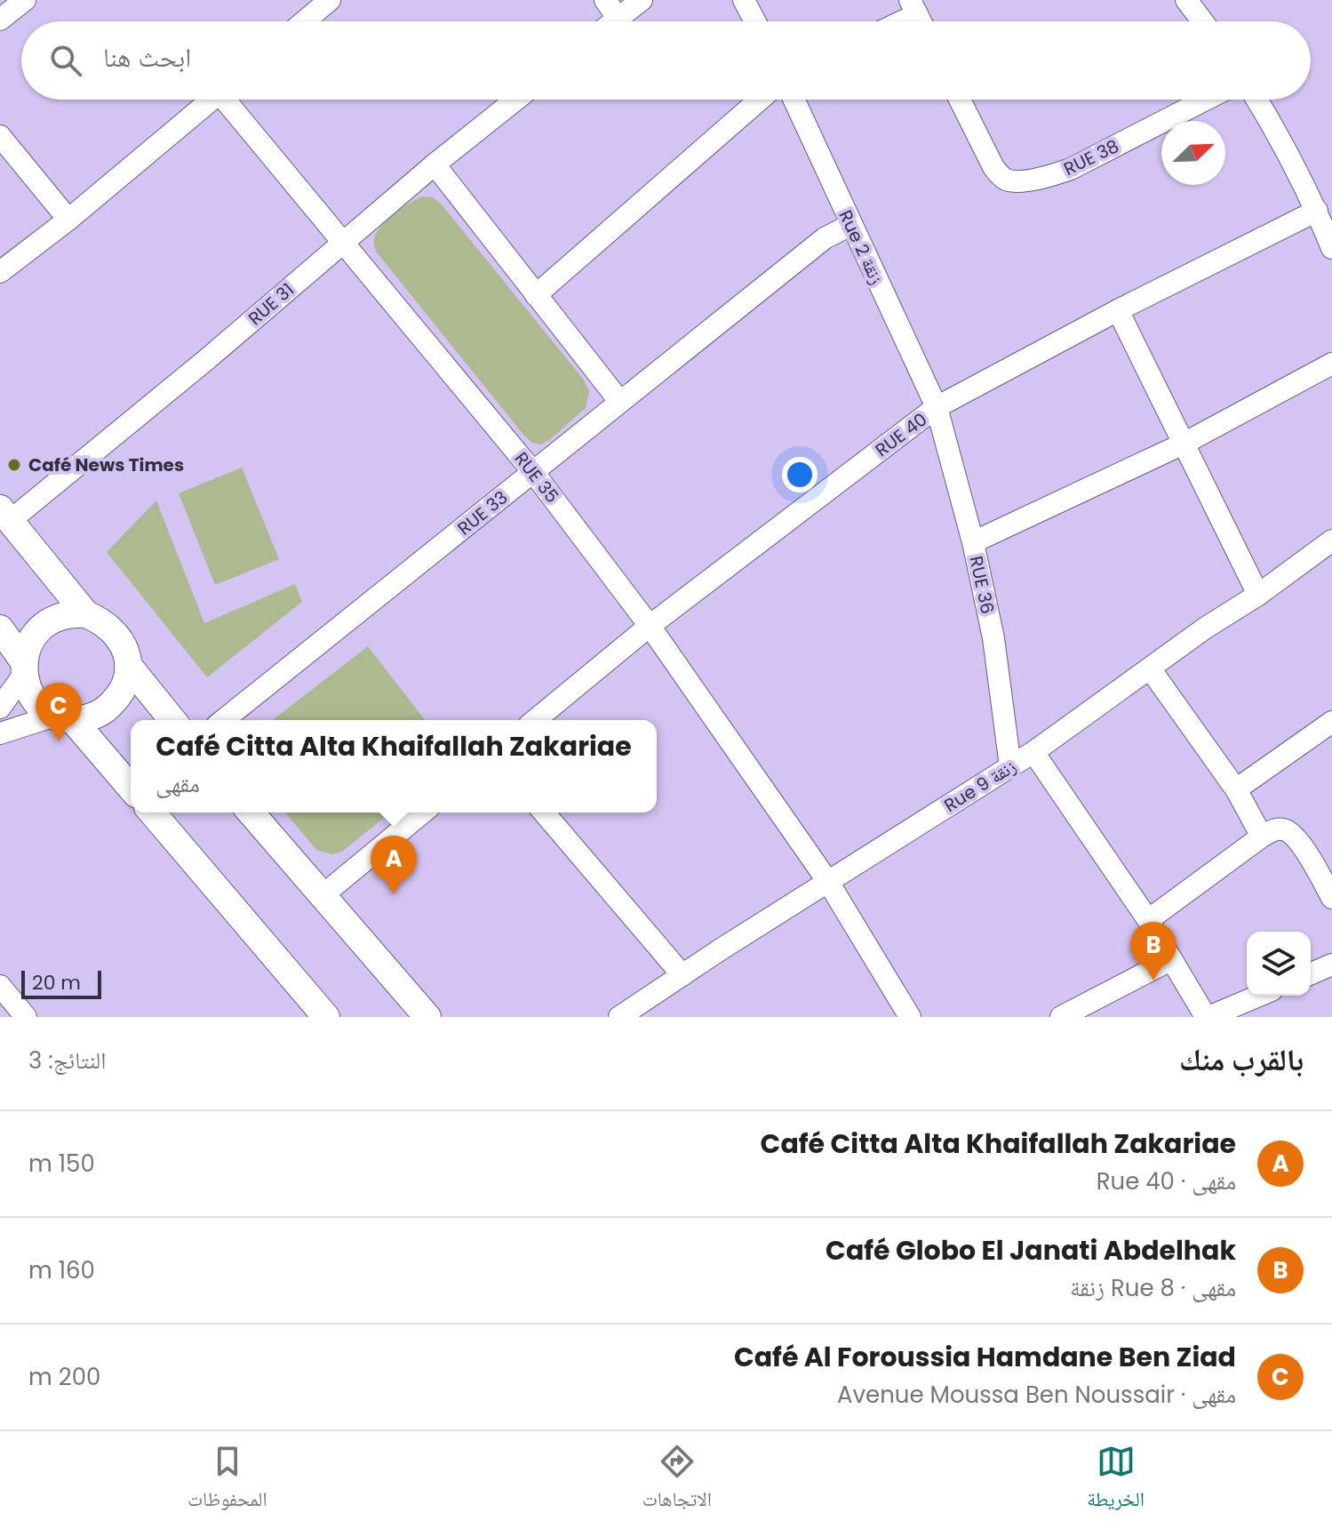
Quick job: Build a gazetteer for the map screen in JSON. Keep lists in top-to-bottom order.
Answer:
{
  "streets": {
    "street": [
      "RUE 38",
      "Rue 2 زنقة",
      "RUE 31",
      "RUE 40",
      "RUE 35",
      "RUE 33",
      "RUE 36",
      "Rue 9 زنقة"
    ]
  },
  "crossings": [
    ["Rue 2 زنقة", "RUE 40"],
    ["Rue 2 زنقة", "RUE 33"],
    ["Rue 2 زنقة", "RUE 36"],
    ["RUE 31", "RUE 35"],
    ["RUE 40", "RUE 35"],
    ["RUE 40", "RUE 36"],
    ["RUE 35", "RUE 33"],
    ["RUE 35", "Rue 9 زنقة"],
    ["RUE 36", "Rue 9 زنقة"]
  ],
  "places": ["Café News Times"],
  "scale_bar": "20 m",
  "north": "top right",
  "page": {
    "search": "ابحث هنا",
    "pins": ["C", "A", "B"],
    "popup": ["Café Citta Alta Khaifallah Zakariae", "مقهى"],
    "scale": "20 m",
    "heading": ["بالقرب منك", "النتائج: 3"],
    "list": [
      {
        "mark": "A",
        "name": "Café Citta Alta Khaifallah Zakariae",
        "note": "مقهى · Rue 40",
        "value": "150 m"
      },
      {
        "mark": "B",
        "name": "Café Globo El Janati Abdelhak",
        "note": "مقهى · Rue 8 زنقة",
        "value": "160 m"
      },
      {
        "mark": "C",
        "name": "Café Al Foroussia Hamdane Ben Ziad",
        "note": "مقهى · Avenue Moussa Ben Noussair",
        "value": "200 m"
      }
    ],
    "nav": ["الخريطة", "الاتجاهات", "المحفوظات"]
  }
}
